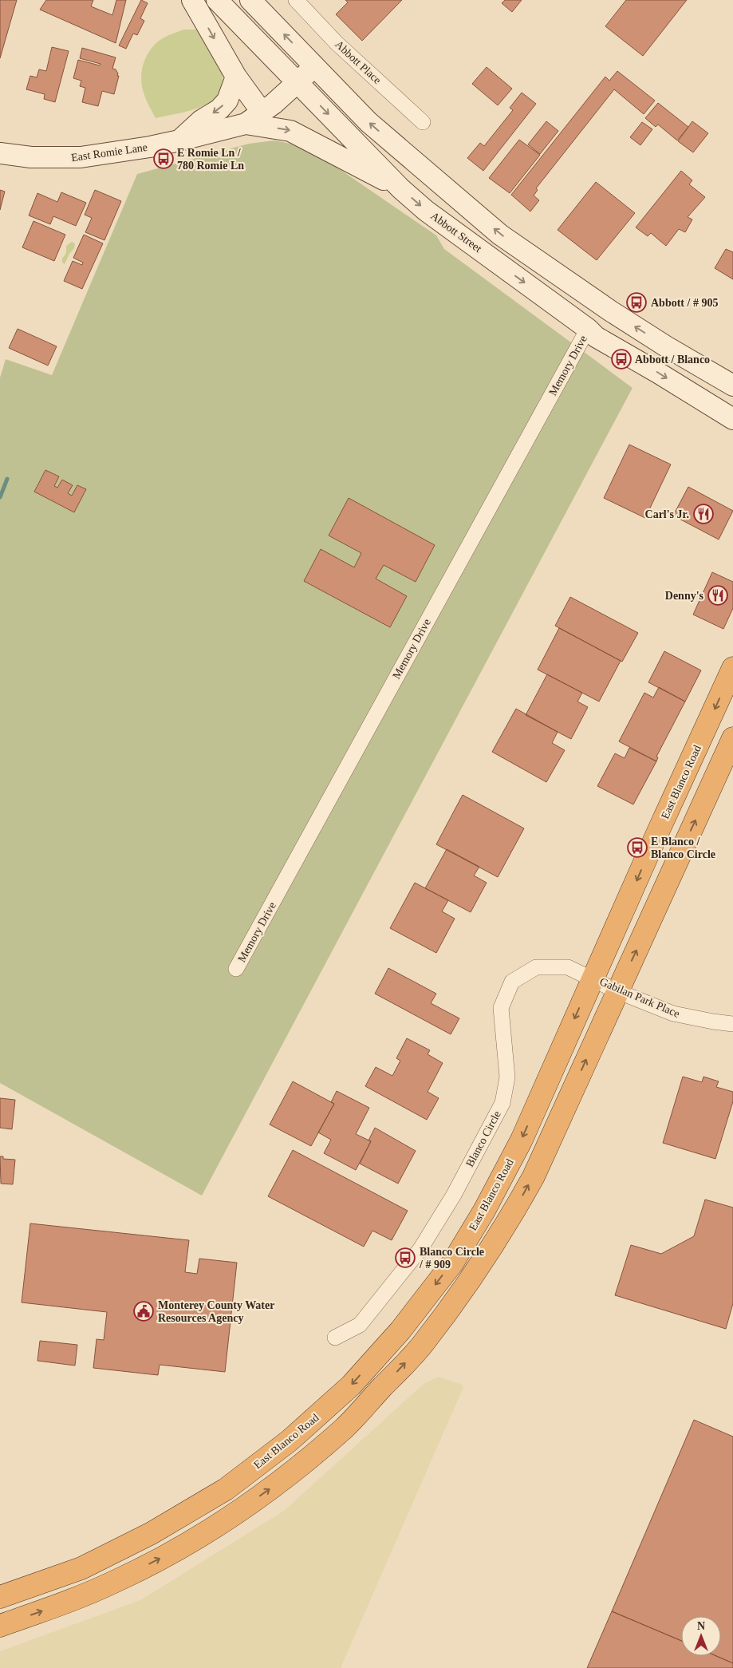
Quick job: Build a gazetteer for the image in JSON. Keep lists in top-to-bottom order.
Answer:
{
  "streets": {
    "highway": ["East Blanco Road"],
    "main road": ["East Romie Lane", "Abbott Street"],
    "street": [
      "Abbott Place",
      "Memory Drive",
      "Gabilan Park Place",
      "Blanco Circle"
    ]
  },
  "crossings": [
    ["East Romie Lane", "Abbott Street"],
    ["Abbott Street", "Memory Drive"],
    ["East Blanco Road", "Gabilan Park Place"],
    ["East Blanco Road", "Blanco Circle"],
    ["Gabilan Park Place", "Blanco Circle"]
  ],
  "places": {
    "bus stop": [
      "E Romie Ln / 780 Romie Ln",
      "Abbott / # 905",
      "Abbott / Blanco",
      "E Blanco / Blanco Circle",
      "Blanco Circle / # 909"
    ],
    "restaurant": ["Carl's Jr.", "Denny's"],
    "public building": ["Monterey County Water Resources Agency"]
  },
  "north": "top"
}
